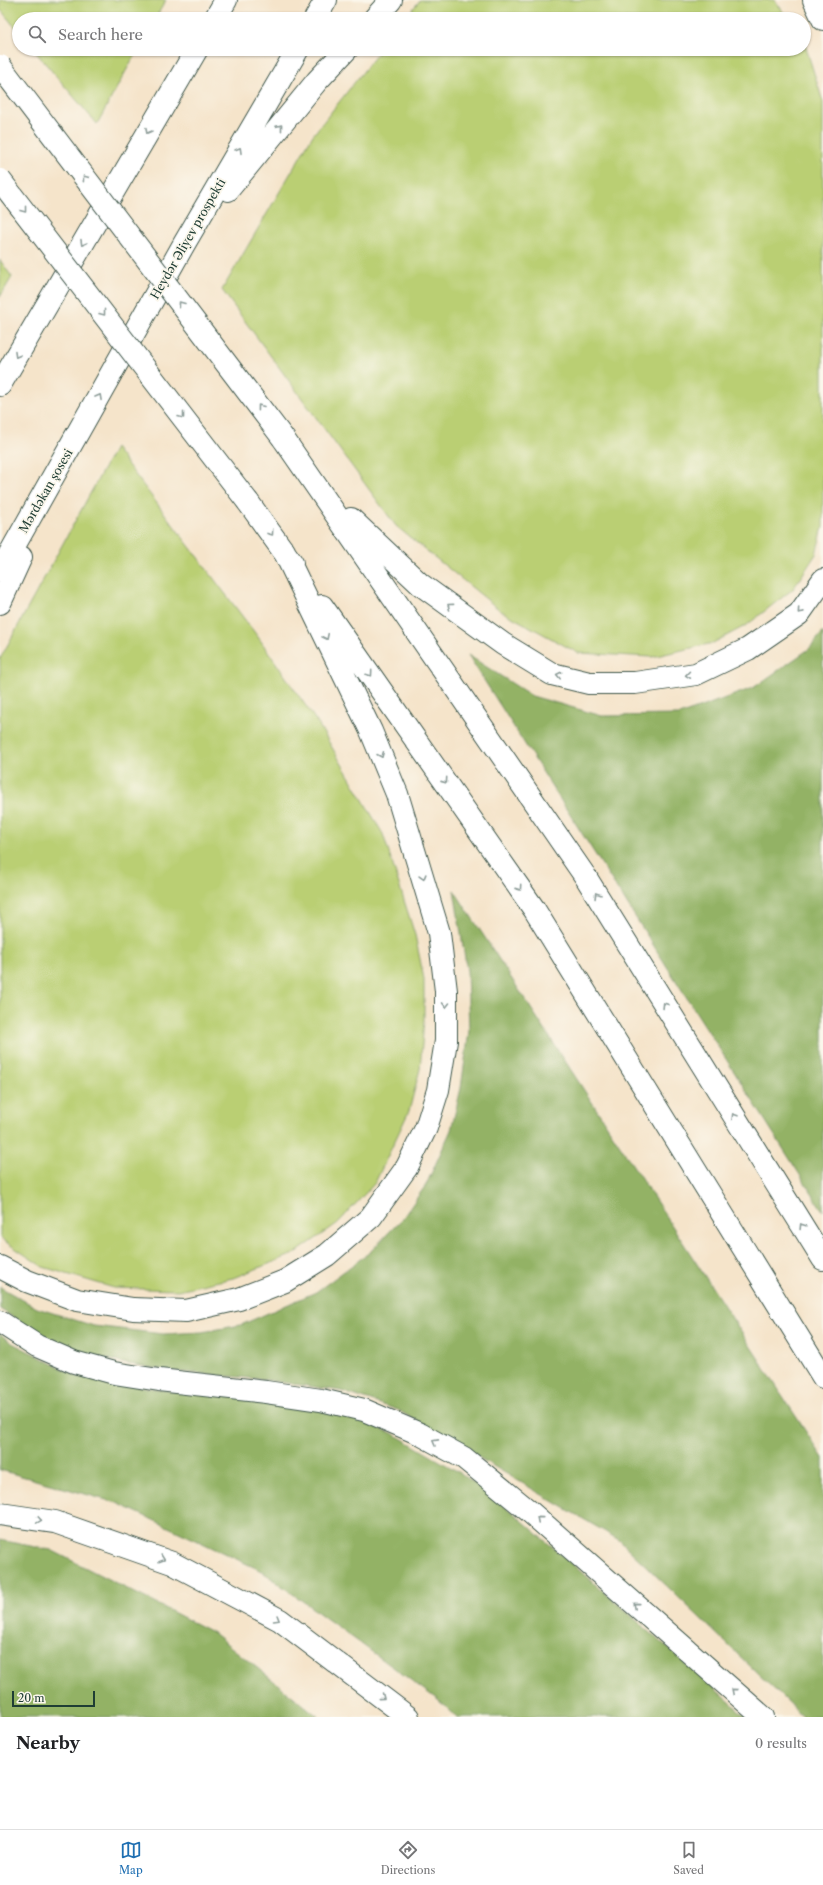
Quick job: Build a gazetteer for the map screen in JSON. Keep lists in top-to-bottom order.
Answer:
{
  "streets": {
    "highway": ["Heydər Əliyev prospekti", "Mərdəkan şosesi"]
  },
  "crossings": [
    ["Heydər Əliyev prospekti", "Mərdəkan şosesi"]
  ],
  "scale_bar": "20 m",
  "page": {
    "search": "Search here",
    "scale": "20 m",
    "heading": ["Nearby", "0 results"],
    "nav": ["Map", "Directions", "Saved"]
  }
}
